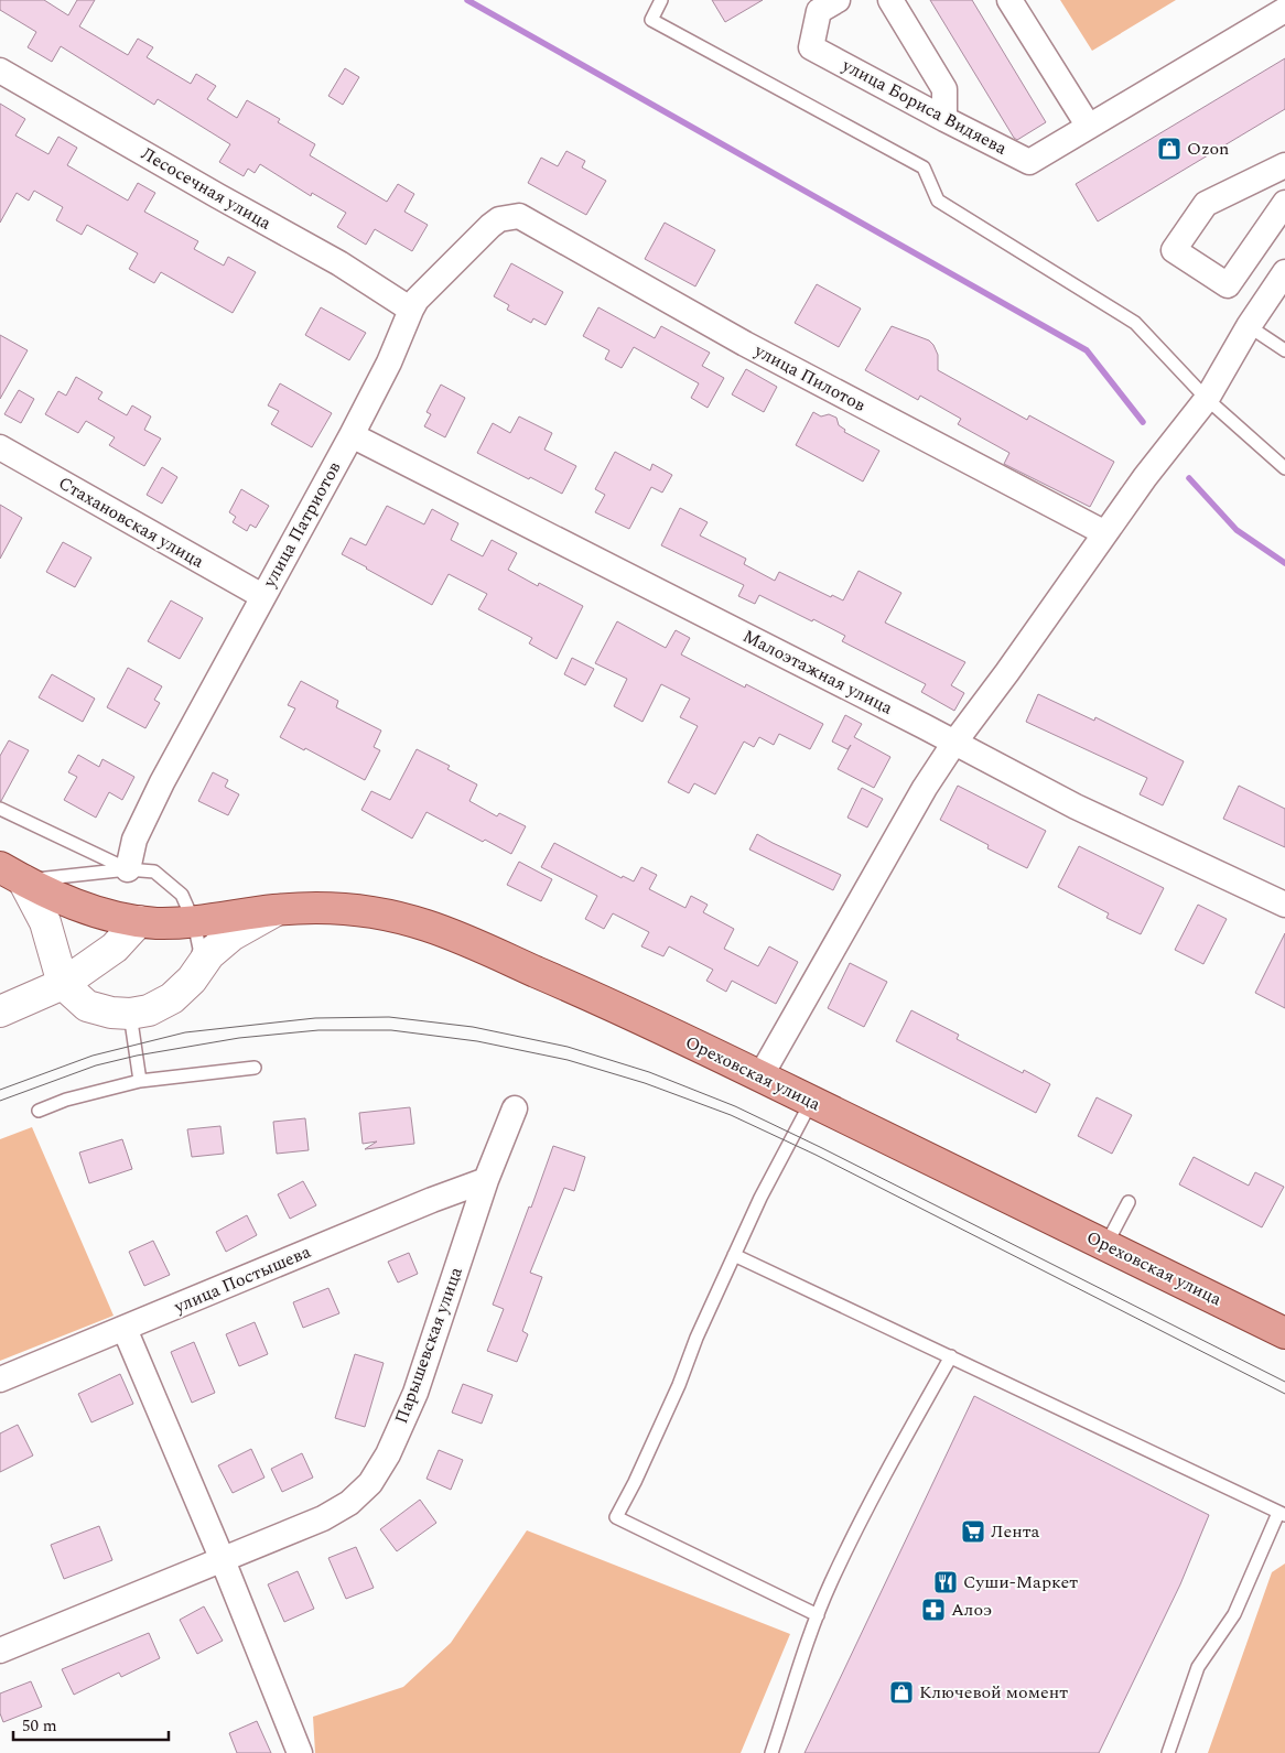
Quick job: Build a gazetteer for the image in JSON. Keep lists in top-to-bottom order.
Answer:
{
  "streets": {
    "main road": ["Ореховская улица"],
    "street": [
      "улица Бориса Видяева",
      "Лесосечная улица",
      "улица Пилотов",
      "Стахановская улица",
      "улица Патриотов",
      "Малоэтажная улица",
      "улица Постышева",
      "Парышевская улица"
    ]
  },
  "crossings": [
    ["Лесосечная улица", "улица Патриотов"],
    ["улица Пилотов", "улица Патриотов"],
    ["Стахановская улица", "улица Патриотов"],
    ["улица Патриотов", "Малоэтажная улица"],
    ["улица Постышева", "Парышевская улица"]
  ],
  "places": {
    "shop": ["Ozon", "Ключевой момент"],
    "supermarket": ["Лента"],
    "restaurant": ["Суши-Маркет"],
    "pharmacy": ["Алоэ"]
  },
  "scale_bar": "50 m"
}
